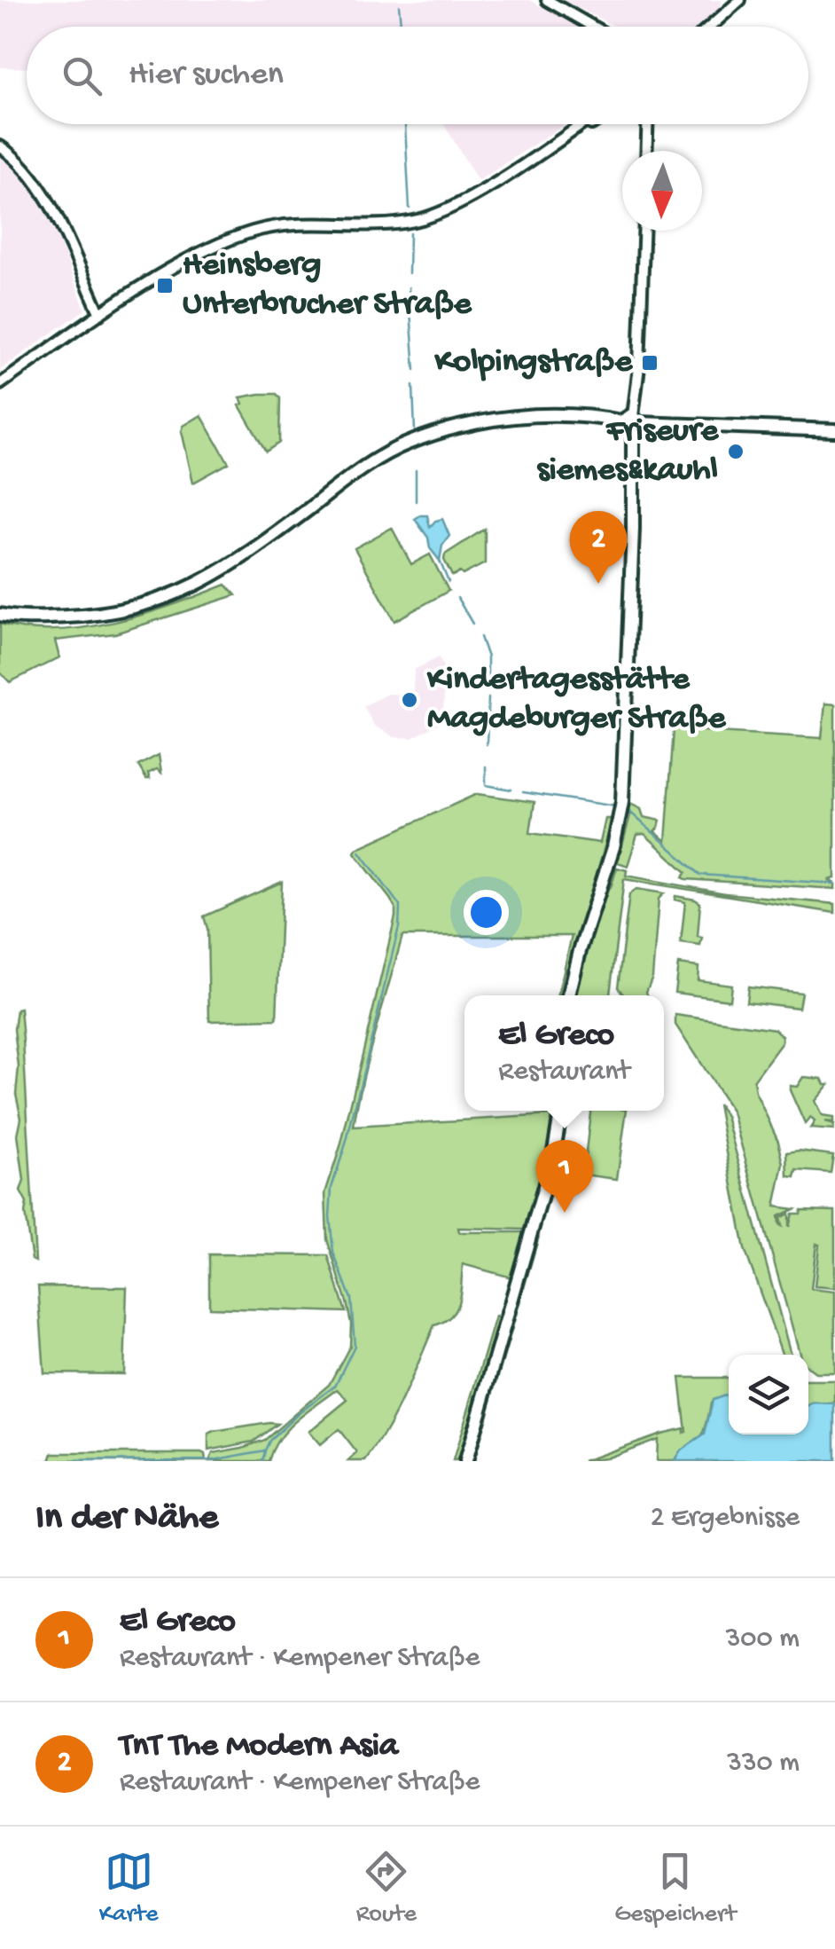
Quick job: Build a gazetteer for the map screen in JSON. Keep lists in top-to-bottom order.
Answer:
{
  "places": {
    "transit": ["Heinsberg Unterbrucher Straße", "Kolpingstraße"],
    "other": ["Friseure siemes&kauhl", "Kindertagesstätte Magdeburger Straße"]
  },
  "north": "bottom",
  "page": {
    "search": "Hier suchen",
    "pins": ["2", "1"],
    "popup": ["El Greco", "Restaurant"],
    "heading": ["In der Nähe", "2 Ergebnisse"],
    "list": [
      {
        "mark": "1",
        "name": "El Greco",
        "note": "Restaurant · Kempener Straße",
        "value": "300 m"
      },
      {
        "mark": "2",
        "name": "TnT The Modern Asia",
        "note": "Restaurant · Kempener Straße",
        "value": "330 m"
      }
    ],
    "nav": ["Karte", "Route", "Gespeichert"]
  }
}
